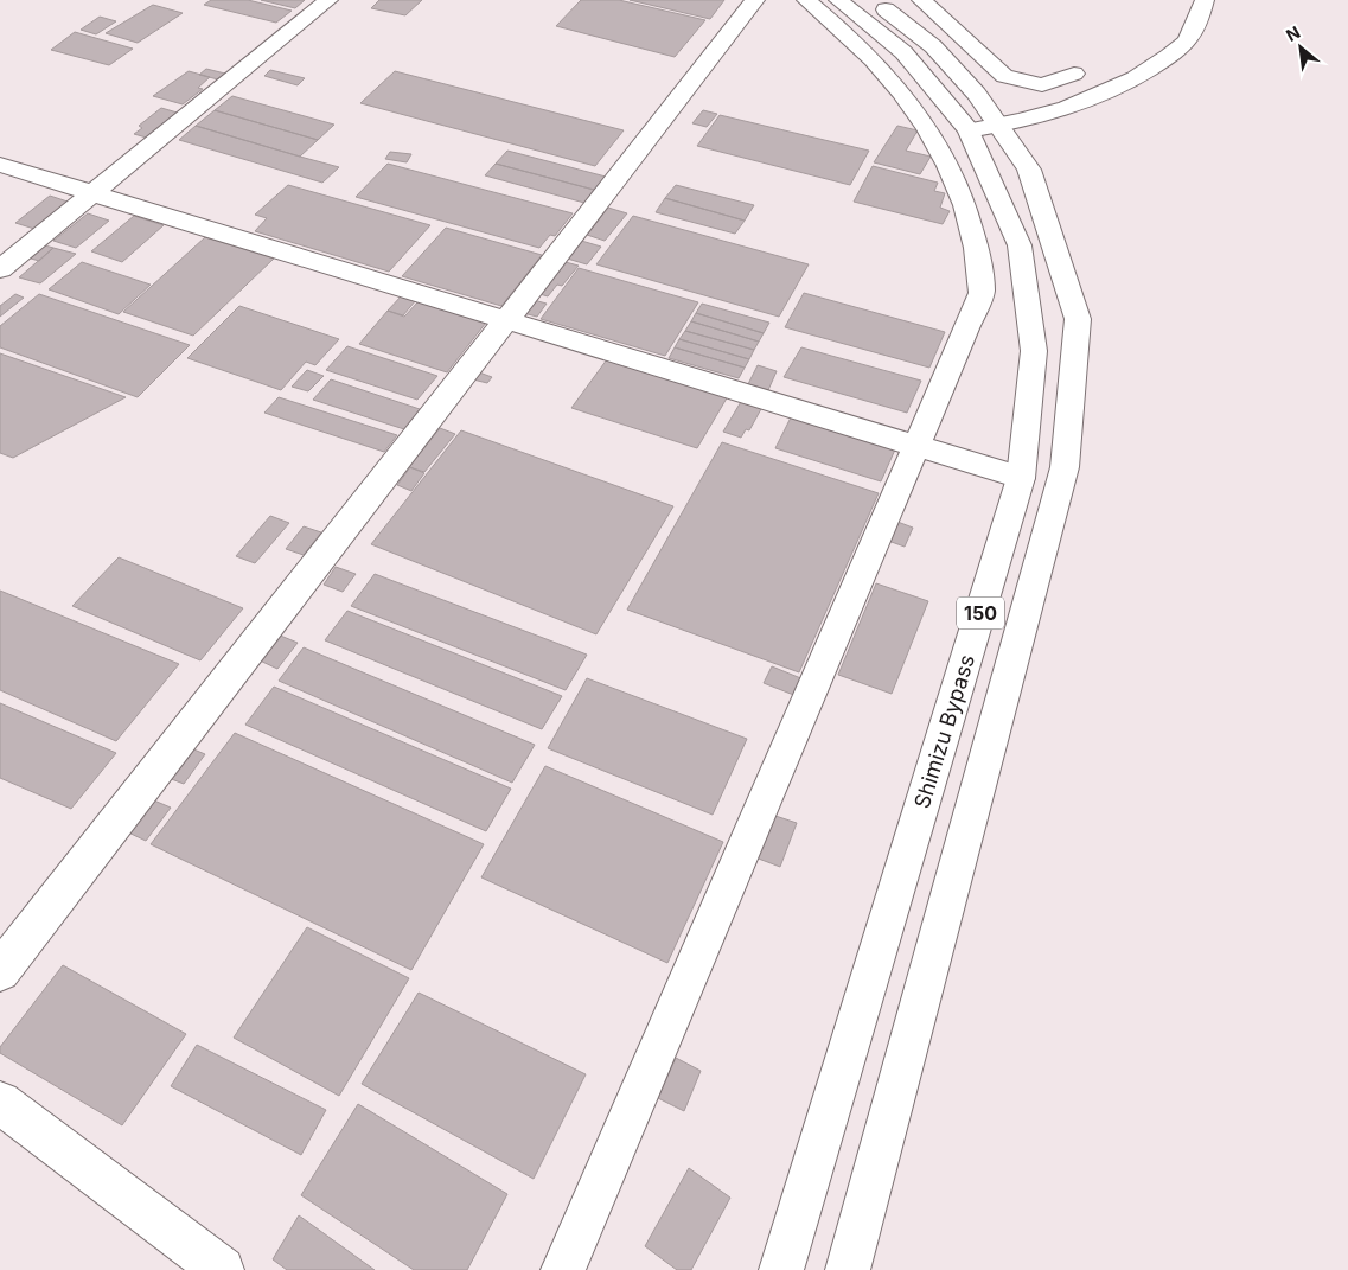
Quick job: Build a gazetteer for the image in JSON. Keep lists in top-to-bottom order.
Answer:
{
  "streets": {
    "main road": ["150", "Shimizu Bypass"]
  },
  "north": "top left"
}
